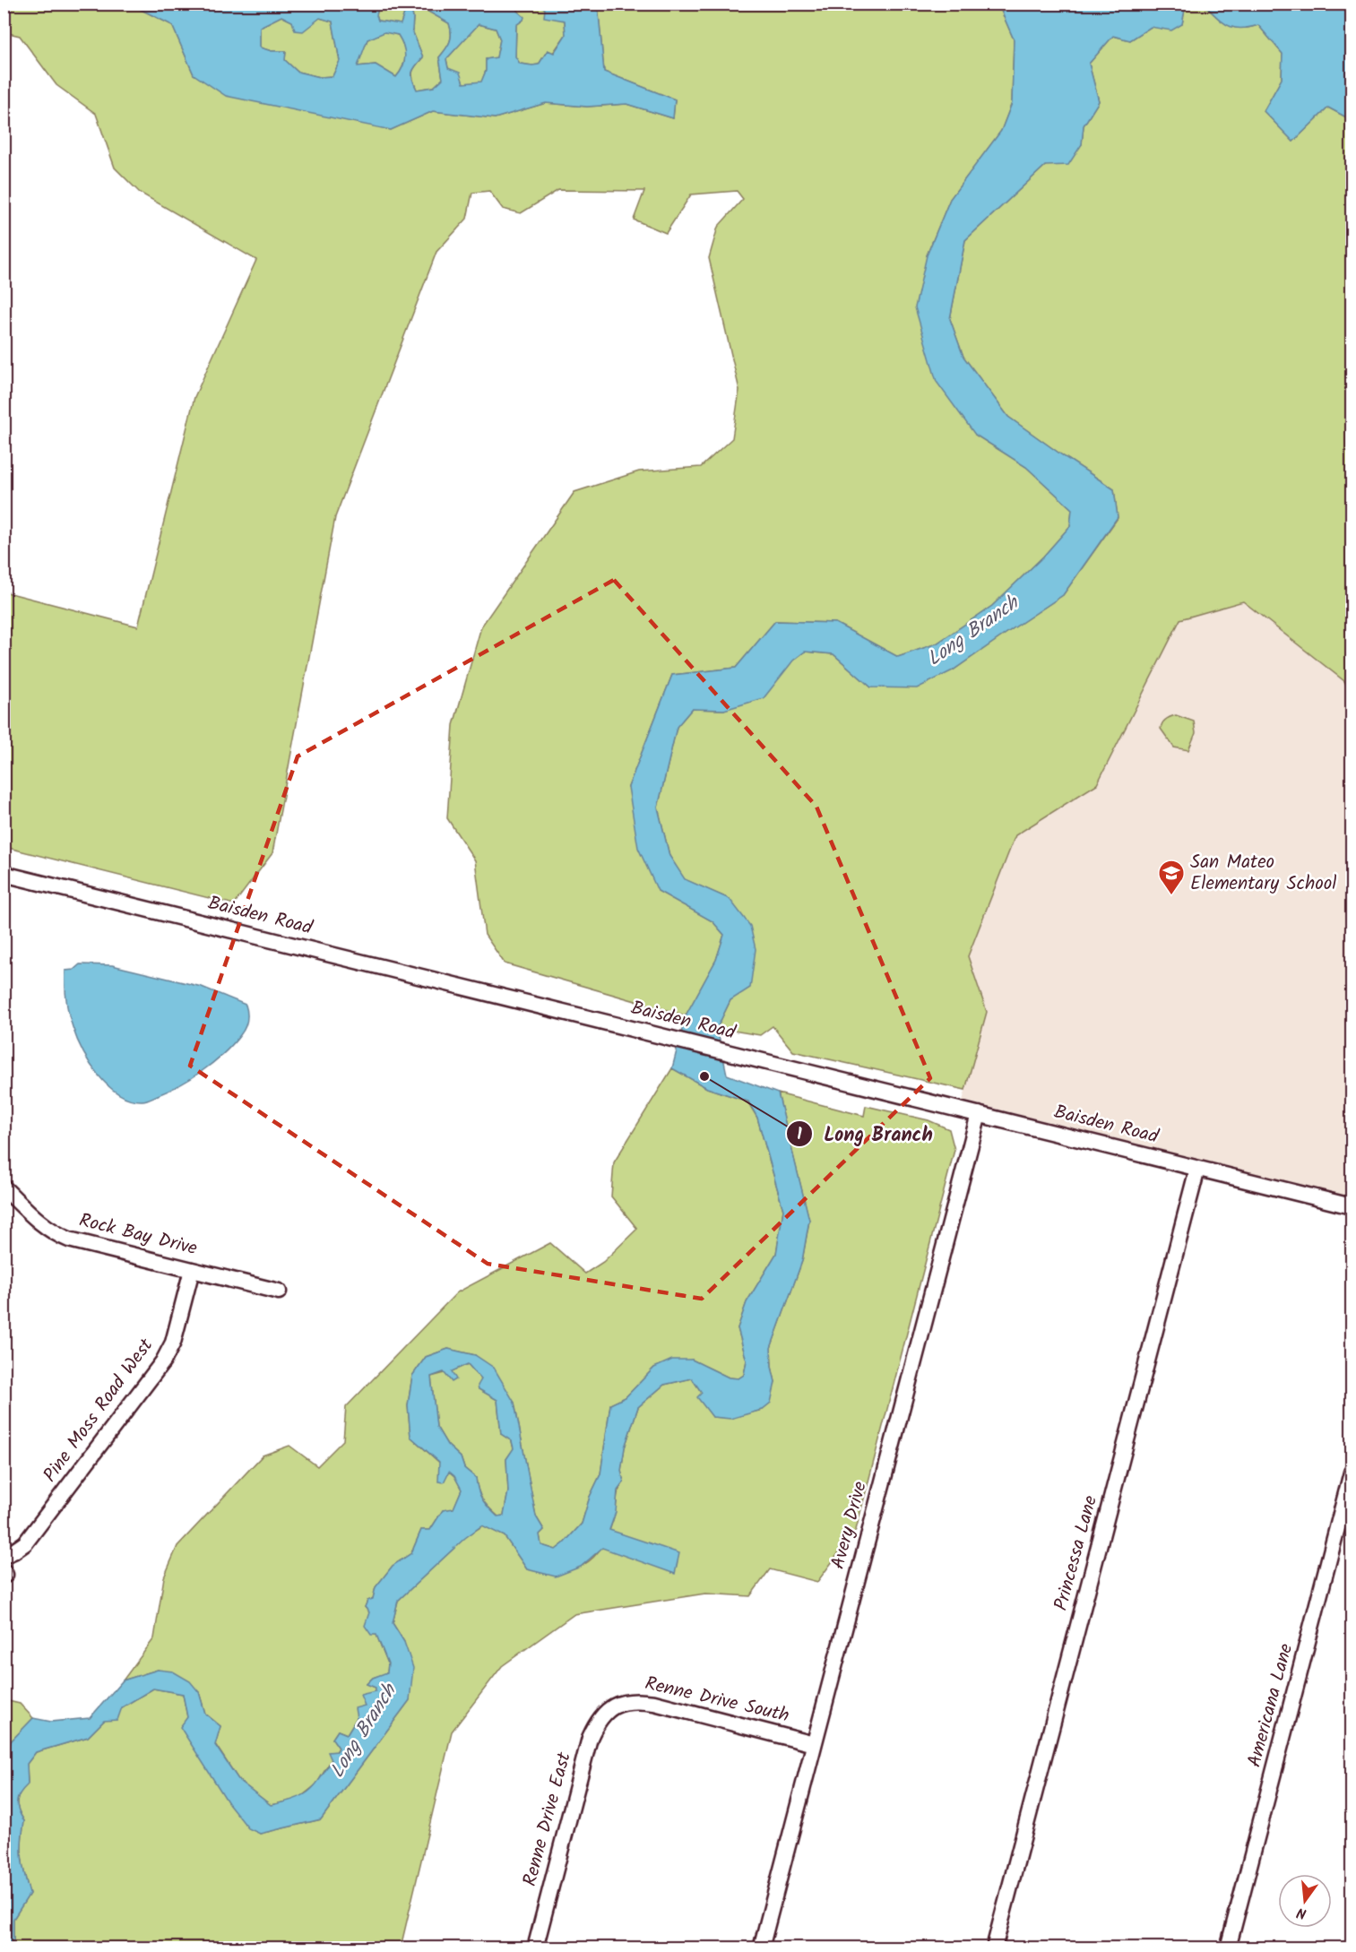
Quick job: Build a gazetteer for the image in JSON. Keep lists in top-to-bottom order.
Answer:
{
  "streets": {
    "street": [
      "Baisden Road",
      "Rock Bay Drive",
      "Pine Moss Road West",
      "Avery Drive",
      "Princessa Lane",
      "Renne Drive South",
      "Americana Lane",
      "Renne Drive East"
    ]
  },
  "crossings": [
    ["Baisden Road", "Avery Drive"],
    ["Baisden Road", "Princessa Lane"],
    ["Rock Bay Drive", "Pine Moss Road West"],
    ["Avery Drive", "Renne Drive South"],
    ["Renne Drive South", "Renne Drive East"]
  ],
  "water": ["Long Branch"],
  "places": {
    "school or university": ["San Mateo Elementary School"],
    "other": ["Long Branch"]
  },
  "north": "bottom"
}
